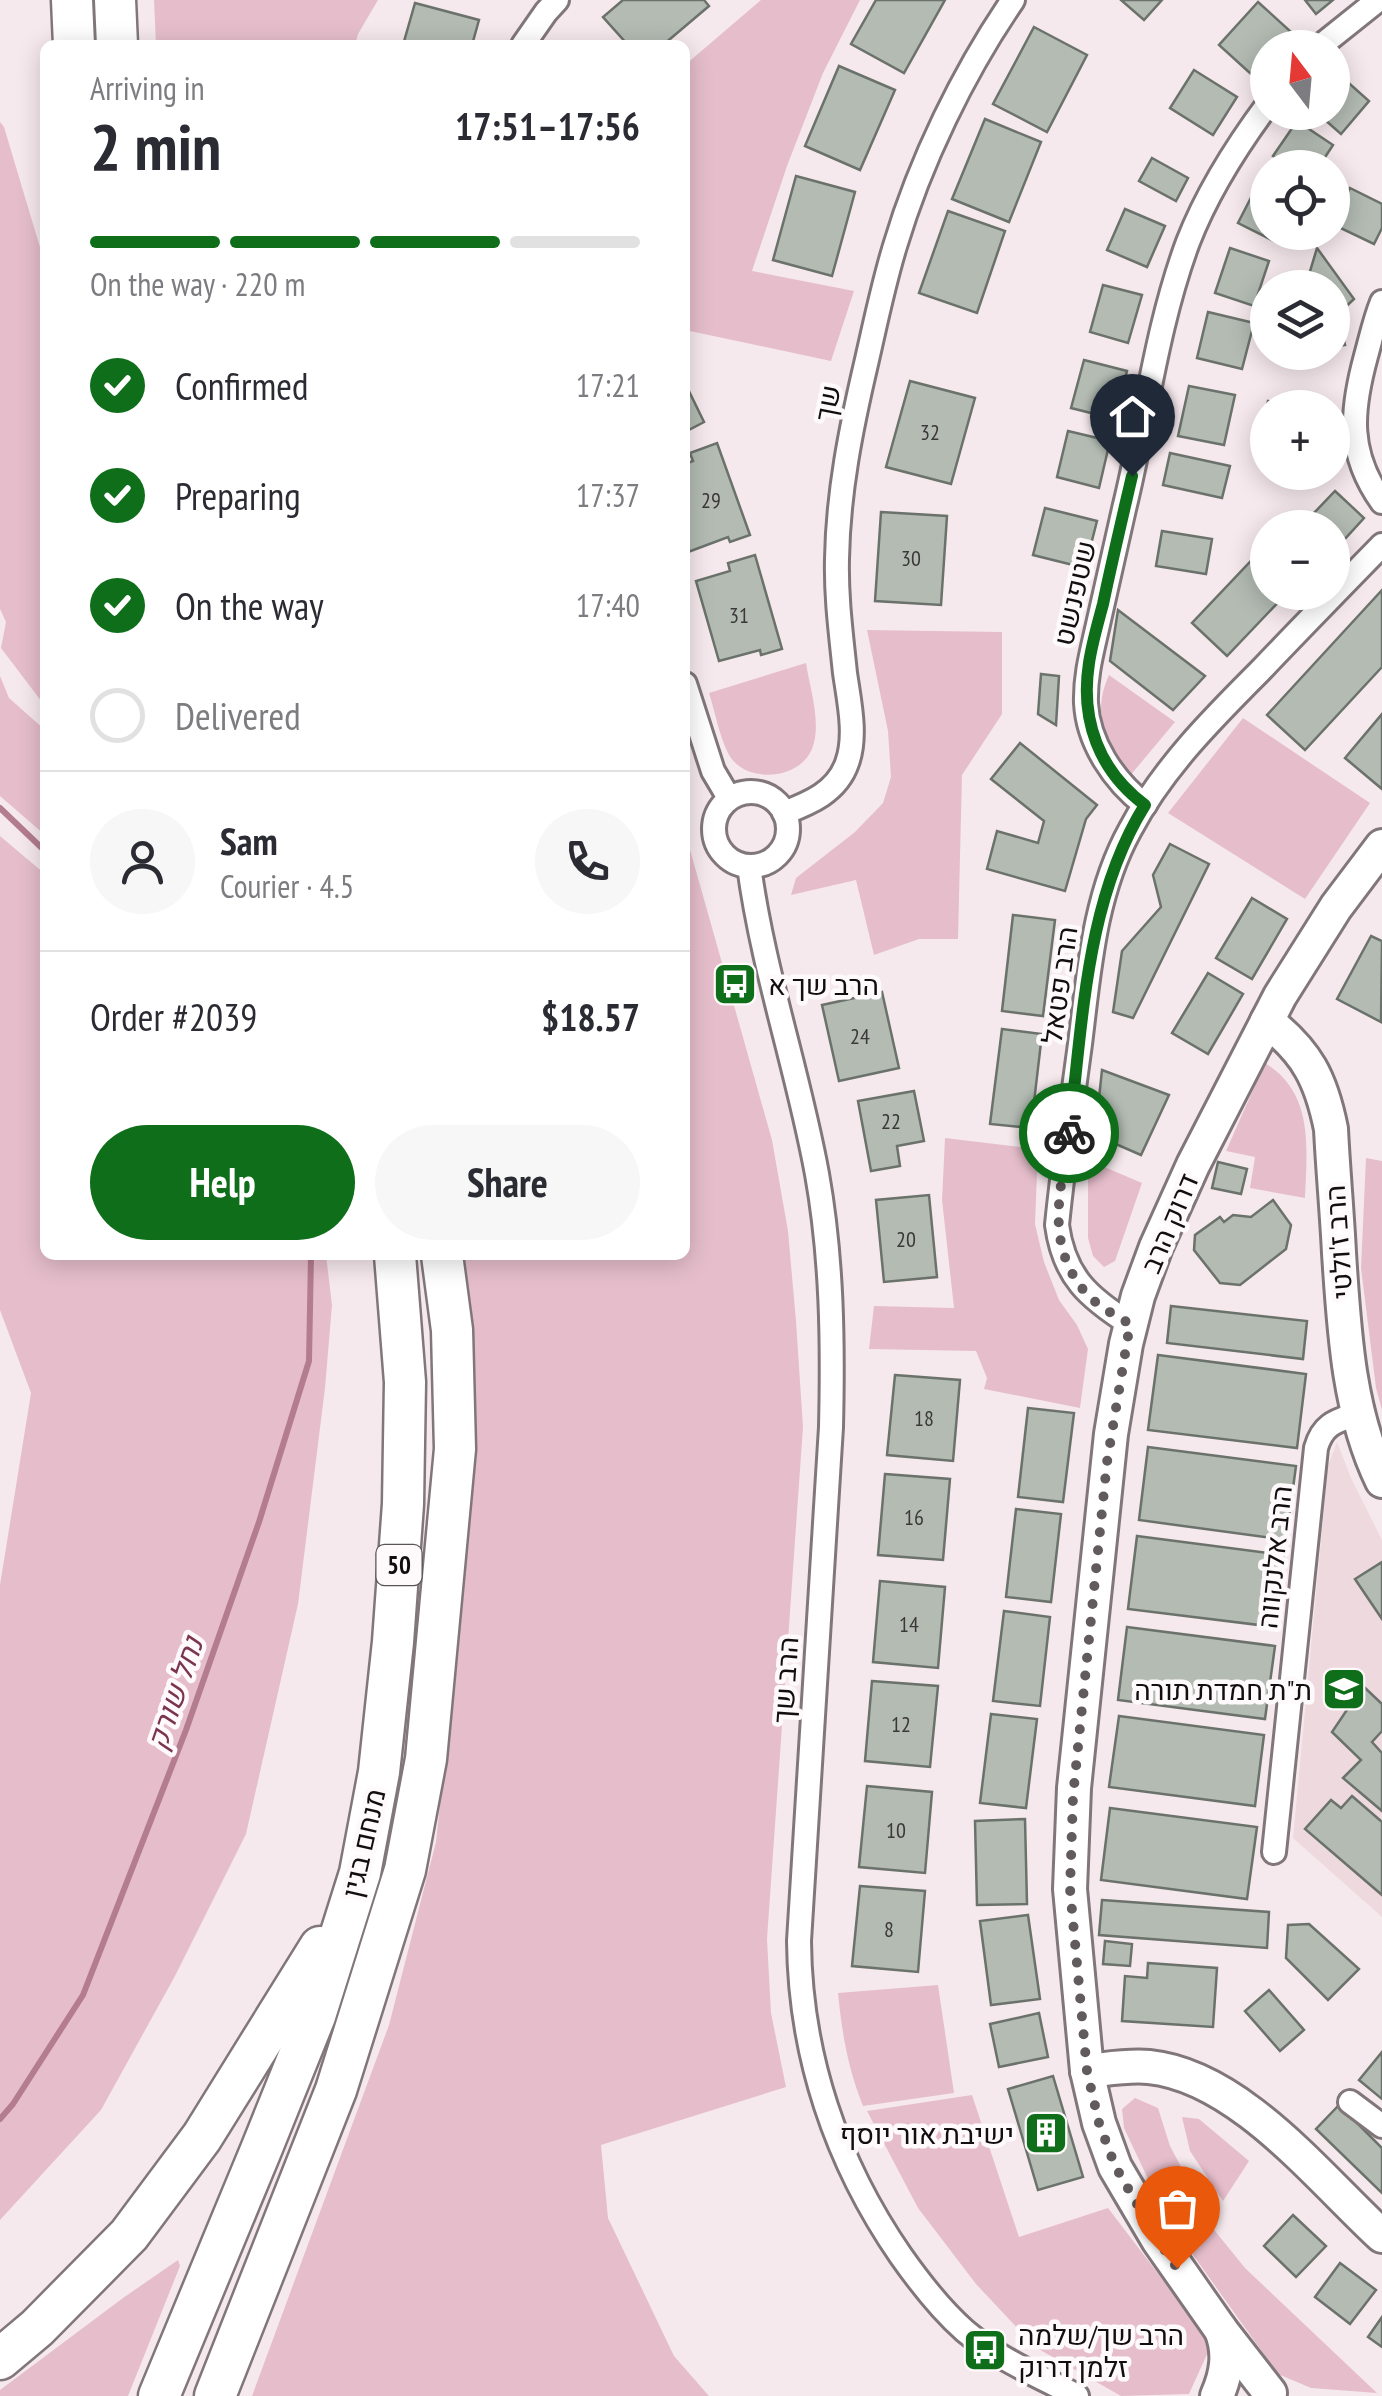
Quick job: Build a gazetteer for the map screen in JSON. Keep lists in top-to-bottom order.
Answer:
{
  "streets": {
    "highway": ["50", "מנחם בגין"],
    "street": [
      "שך",
      "שטפנשט",
      "הרב פטאל",
      "דרוק הרב",
      "הרב ז'ולטי",
      "הרב אלנקווה",
      "הרב שך"
    ]
  },
  "crossings": [
    ["שך", "הרב שך"],
    ["שטפנשט", "הרב פטאל"],
    ["הרב פטאל", "דרוק הרב"],
    ["דרוק הרב", "הרב ז'ולטי"],
    ["הרב ז'ולטי", "הרב אלנקווה"]
  ],
  "water": ["נחל שורק"],
  "places": {
    "bus stop": ["הרב שך א", "הרב שך/שלמה זלמן דרוק"],
    "school or university": ["ת\"ת חמדת תורה"],
    "building": ["ישיבת אור יוסף"]
  },
  "house_numbers": [
    "32",
    "29",
    "30",
    "31",
    "24",
    "22",
    "20",
    "18",
    "16",
    "14",
    "12",
    "10",
    "8"
  ],
  "north": "top",
  "page": {
    "map_buttons": ["+", "−"],
    "heading": ["2 min", "Arriving in", "17:51–17:56"],
    "panel": [
      "Sam",
      "Courier · 4.5",
      "Order #2039",
      "$18.57"
    ],
    "bar": "On the way · 220 m",
    "list": [
      ["Confirmed", "17:21"],
      ["Preparing", "17:37"],
      ["On the way", "17:40"],
      "Delivered"
    ],
    "buttons": ["Help", "Share"]
  }
}
